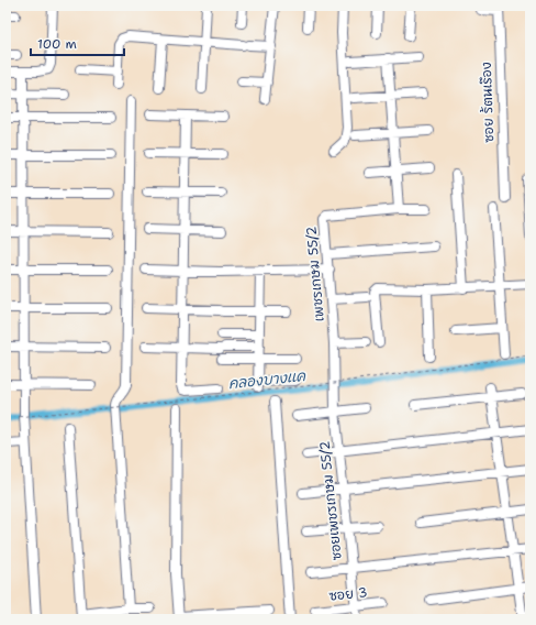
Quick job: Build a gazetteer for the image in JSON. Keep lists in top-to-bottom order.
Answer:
{
  "streets": {
    "street": [
      "ซอย ร้ตนเรึอง",
      "เพชรเกษม 55/2",
      "ซอยเพชรเกษม 55/2",
      "ซอย 3"
    ]
  },
  "crossings": [
    ["เพชรเกษม 55/2", "ซอยเพชรเกษม 55/2"],
    ["ซอยเพชรเกษม 55/2", "ซอย 3"]
  ],
  "water": ["คลองบางแค"],
  "scale_bar": "100 m"
}
